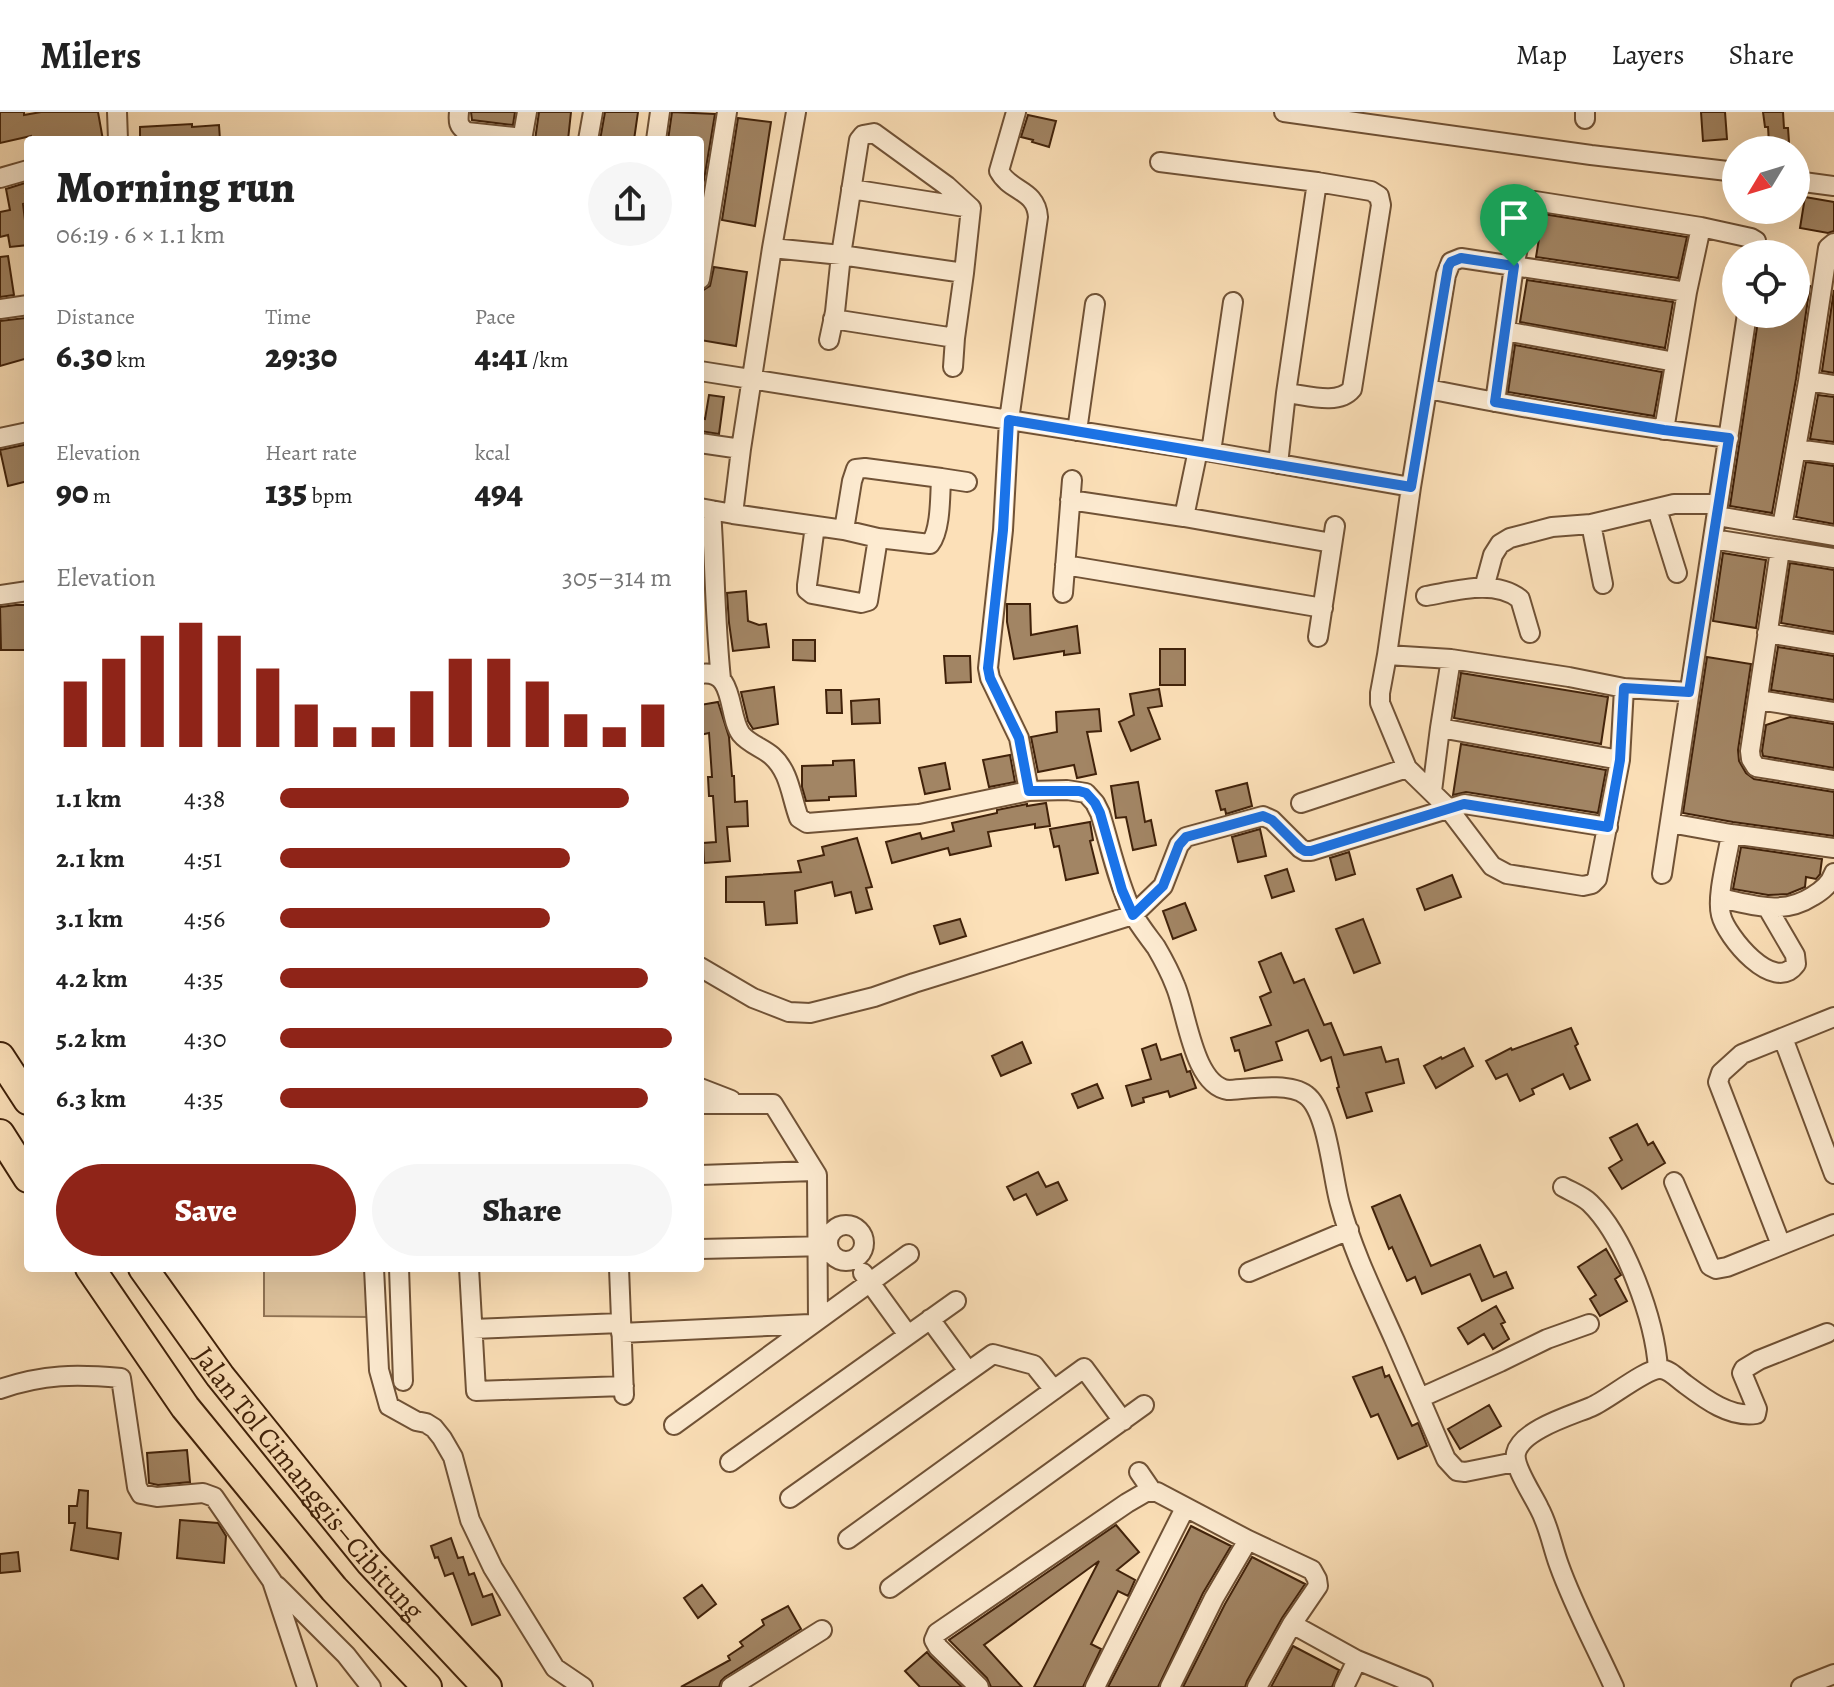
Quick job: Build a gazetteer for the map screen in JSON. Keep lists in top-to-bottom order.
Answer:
{
  "streets": {
    "highway": ["Jalan Tol Cimanggis–Cibitung"]
  },
  "north": "bottom left",
  "page": {
    "header": "Milers",
    "nav": ["Map", "Layers", "Share"],
    "heading": ["Morning run", "06:19 · 6 × 1.1 km"],
    "stats": [
      ["Distance", "6.30 km"],
      ["Time", "29:30"],
      ["Pace", "4:41 /km"],
      ["Elevation", "90 m"],
      ["Heart rate", "135 bpm"],
      ["kcal", "494"]
    ],
    "chart": ["Elevation", "305–314 m"],
    "list": [
      {
        "name": "1.1 km",
        "note": "4:38"
      },
      {
        "name": "2.1 km",
        "note": "4:51"
      },
      {
        "name": "3.1 km",
        "note": "4:56"
      },
      {
        "name": "4.2 km",
        "note": "4:35"
      },
      {
        "name": "5.2 km",
        "note": "4:30"
      },
      {
        "name": "6.3 km",
        "note": "4:35"
      }
    ],
    "buttons": ["Save", "Share"]
  }
}
